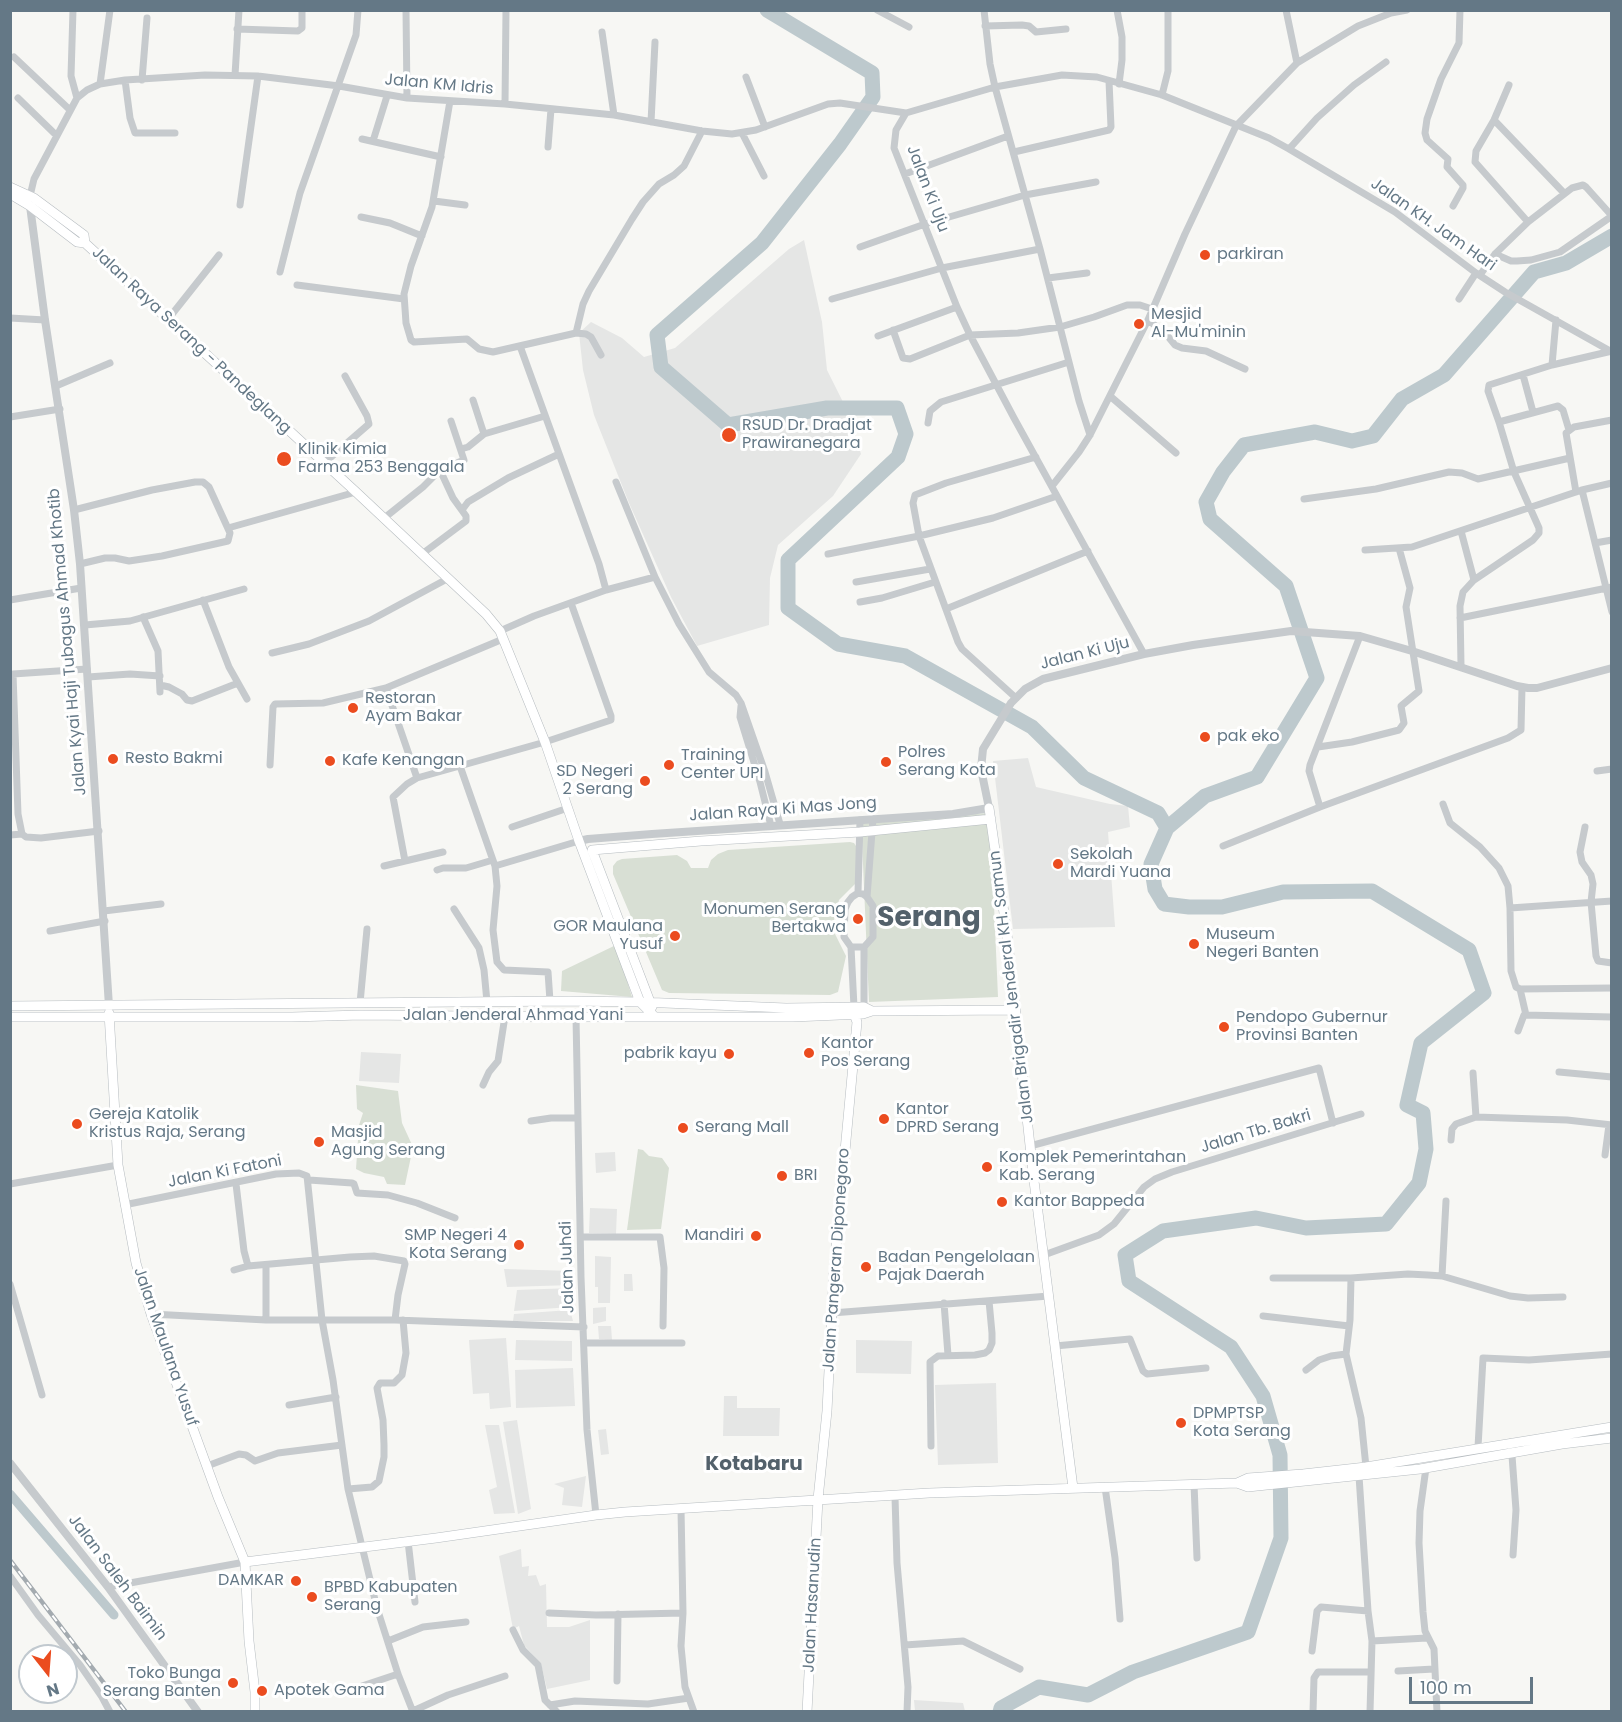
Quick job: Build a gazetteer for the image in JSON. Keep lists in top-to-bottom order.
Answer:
{
  "streets": {
    "main road": [
      "Jalan Raya Serang - Pandeglang",
      "Jalan Brigadir Jenderal KH. Samun",
      "Jalan Jenderal Ahmad Yani",
      "Jalan Pangeran Diponegoro",
      "Jalan Maulana Yusuf",
      "Jalan Hasanudin"
    ],
    "street": [
      "Jalan KM Idris",
      "Jalan Ki Uju",
      "Jalan KH. Jam Hari",
      "Jalan Kyai Haji Tubagus Ahmad Khotib",
      "Jalan Raya Ki Mas Jong",
      "Jalan Tb. Bakri",
      "Jalan Ki Fatoni",
      "Jalan Juhdi",
      "Jalan Saleh Baimin"
    ]
  },
  "crossings": [
    ["Jalan KM Idris", "Jalan Ki Uju"],
    ["Jalan KM Idris", "Jalan Raya Serang - Pandeglang"],
    ["Jalan KM Idris", "Jalan Kyai Haji Tubagus Ahmad Khotib"],
    ["Jalan Ki Uju", "Jalan Raya Ki Mas Jong"],
    ["Jalan Ki Uju", "Jalan Brigadir Jenderal KH. Samun"],
    ["Jalan Raya Serang - Pandeglang", "Jalan Kyai Haji Tubagus Ahmad Khotib"],
    ["Jalan Raya Serang - Pandeglang", "Jalan Raya Ki Mas Jong"],
    ["Jalan Kyai Haji Tubagus Ahmad Khotib", "Jalan Jenderal Ahmad Yani"],
    ["Jalan Kyai Haji Tubagus Ahmad Khotib", "Jalan Maulana Yusuf"],
    ["Jalan Raya Ki Mas Jong", "Jalan Brigadir Jenderal KH. Samun"],
    ["Jalan Brigadir Jenderal KH. Samun", "Jalan Jenderal Ahmad Yani"],
    ["Jalan Brigadir Jenderal KH. Samun", "Jalan Tb. Bakri"],
    ["Jalan Jenderal Ahmad Yani", "Jalan Pangeran Diponegoro"],
    ["Jalan Jenderal Ahmad Yani", "Jalan Juhdi"],
    ["Jalan Jenderal Ahmad Yani", "Jalan Maulana Yusuf"],
    ["Jalan Ki Fatoni", "Jalan Maulana Yusuf"],
    ["Jalan Pangeran Diponegoro", "Jalan Hasanudin"]
  ],
  "districts": ["Serang", "Kotabaru"],
  "places": [
    "parkiran",
    "Mesjid Al-Mu'minin",
    "RSUD Dr. Dradjat Prawiranegara",
    "Klinik Kimia Farma 253 Benggala",
    "Restoran Ayam Bakar",
    "pak eko",
    "Resto Bakmi",
    "Kafe Kenangan",
    "Polres Serang Kota",
    "Training Center UPI",
    "SD Negeri 2 Serang",
    "Sekolah Mardi Yuana",
    "Monumen Serang Bertakwa",
    "GOR Maulana Yusuf",
    "Museum Negeri Banten",
    "Pendopo Gubernur Provinsi Banten",
    "Kantor Pos Serang",
    "pabrik kayu",
    "Kantor DPRD Serang",
    "Gereja Katolik Kristus Raja, Serang",
    "Serang Mall",
    "Masjid Agung Serang",
    "Komplek Pemerintahan Kab. Serang",
    "BRI",
    "Kantor Bappeda",
    "Mandiri",
    "SMP Negeri 4 Kota Serang",
    "Badan Pengelolaan Pajak Daerah",
    "DPMPTSP Kota Serang",
    "DAMKAR",
    "BPBD Kabupaten Serang",
    "Toko Bunga Serang Banten",
    "Apotek Gama"
  ],
  "scale_bar": "100 m",
  "north": "bottom"
}
